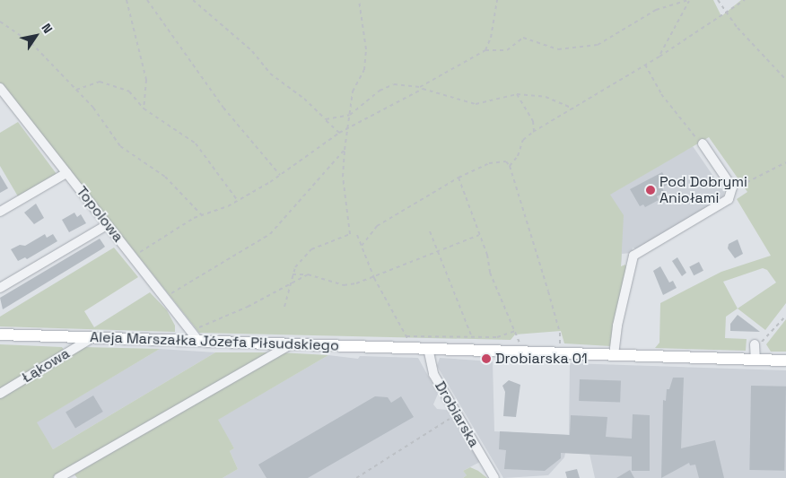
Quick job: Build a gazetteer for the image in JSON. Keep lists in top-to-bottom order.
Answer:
{
  "streets": {
    "main road": ["Aleja Marszałka Józefa Piłsudskiego"],
    "street": ["Topolowa", "Łąkowa", "Drobiarska"]
  },
  "crossings": [
    ["Topolowa", "Aleja Marszałka Józefa Piłsudskiego"],
    ["Aleja Marszałka Józefa Piłsudskiego", "Łąkowa"],
    ["Aleja Marszałka Józefa Piłsudskiego", "Drobiarska"]
  ],
  "places": ["Pod Dobrymi Aniołami", "Drobiarska 01"],
  "north": "top right"
}
